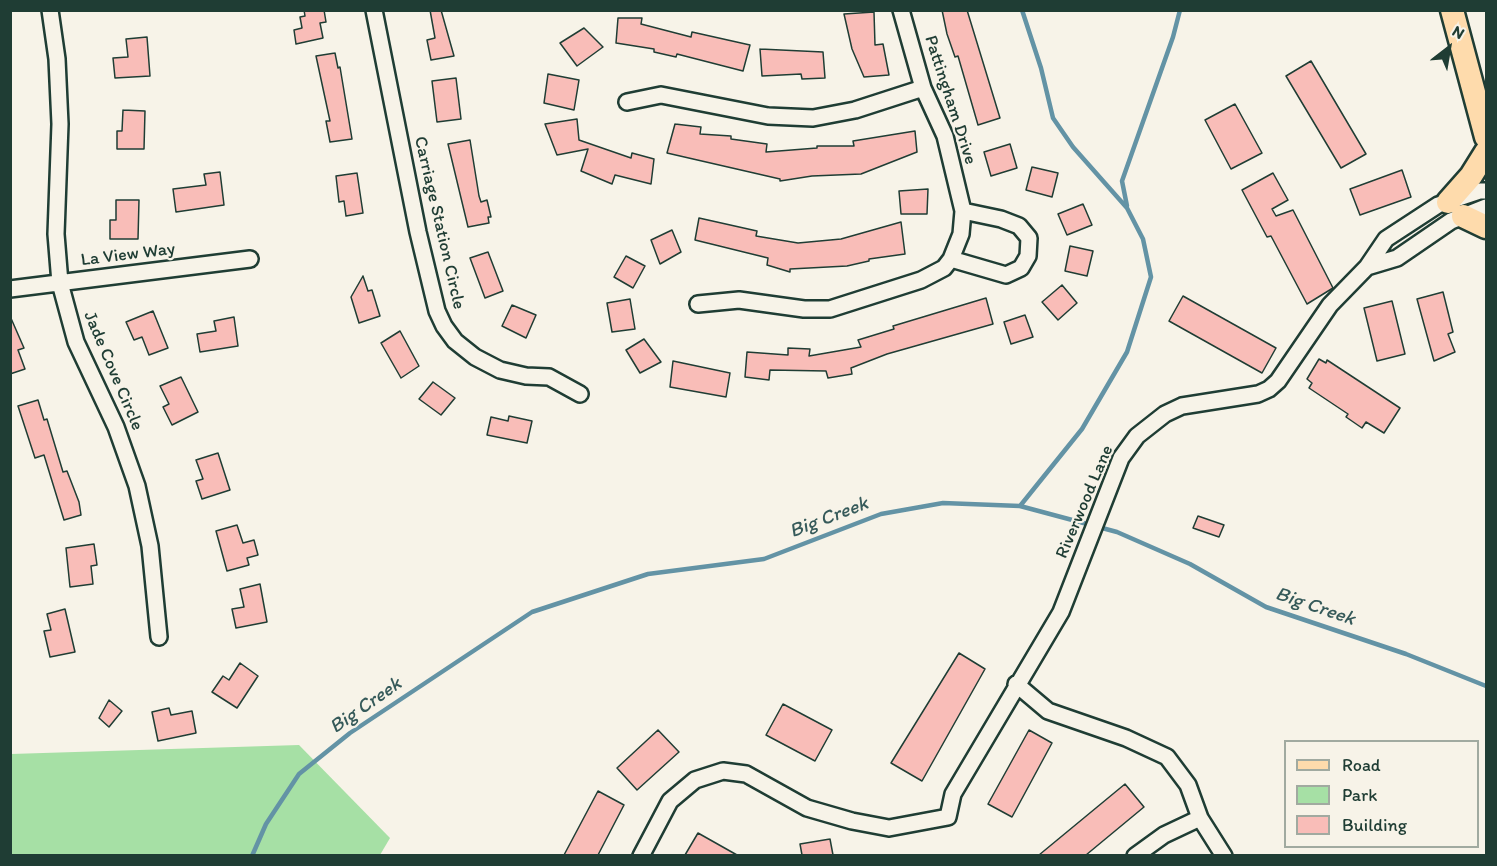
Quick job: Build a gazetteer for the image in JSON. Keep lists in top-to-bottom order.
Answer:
{
  "streets": {
    "street": [
      "Pattingham Drive",
      "Carriage Station Circle",
      "La View Way",
      "Jade Cove Circle",
      "Riverwood Lane"
    ]
  },
  "crossings": [
    ["La View Way", "Jade Cove Circle"]
  ],
  "water": ["Big Creek"],
  "legend": ["Road", "Park", "Building"],
  "north": "top right"
}
